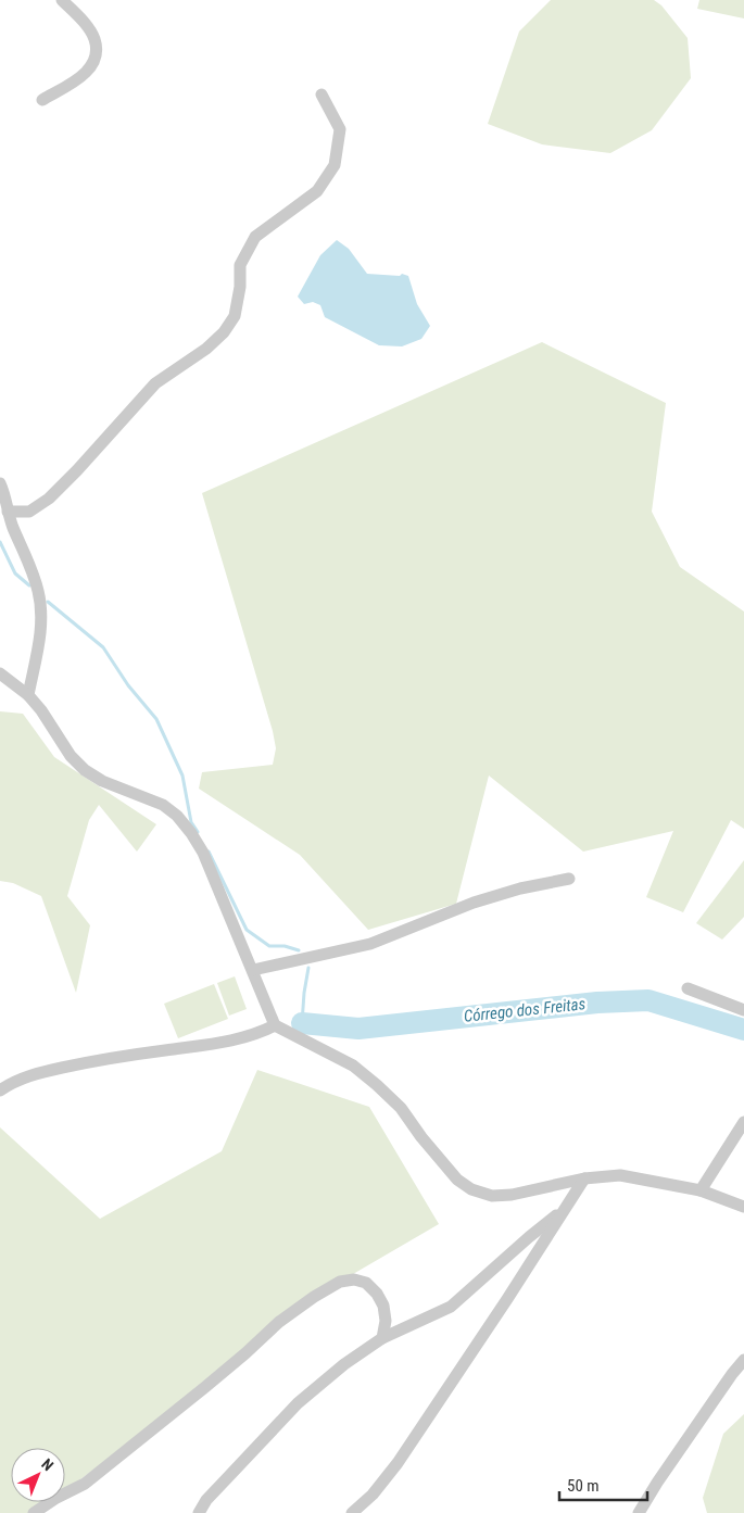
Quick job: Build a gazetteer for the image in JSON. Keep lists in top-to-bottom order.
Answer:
{
  "water": ["Córrego dos Freitas"],
  "scale_bar": "50 m",
  "north": "top right"
}
